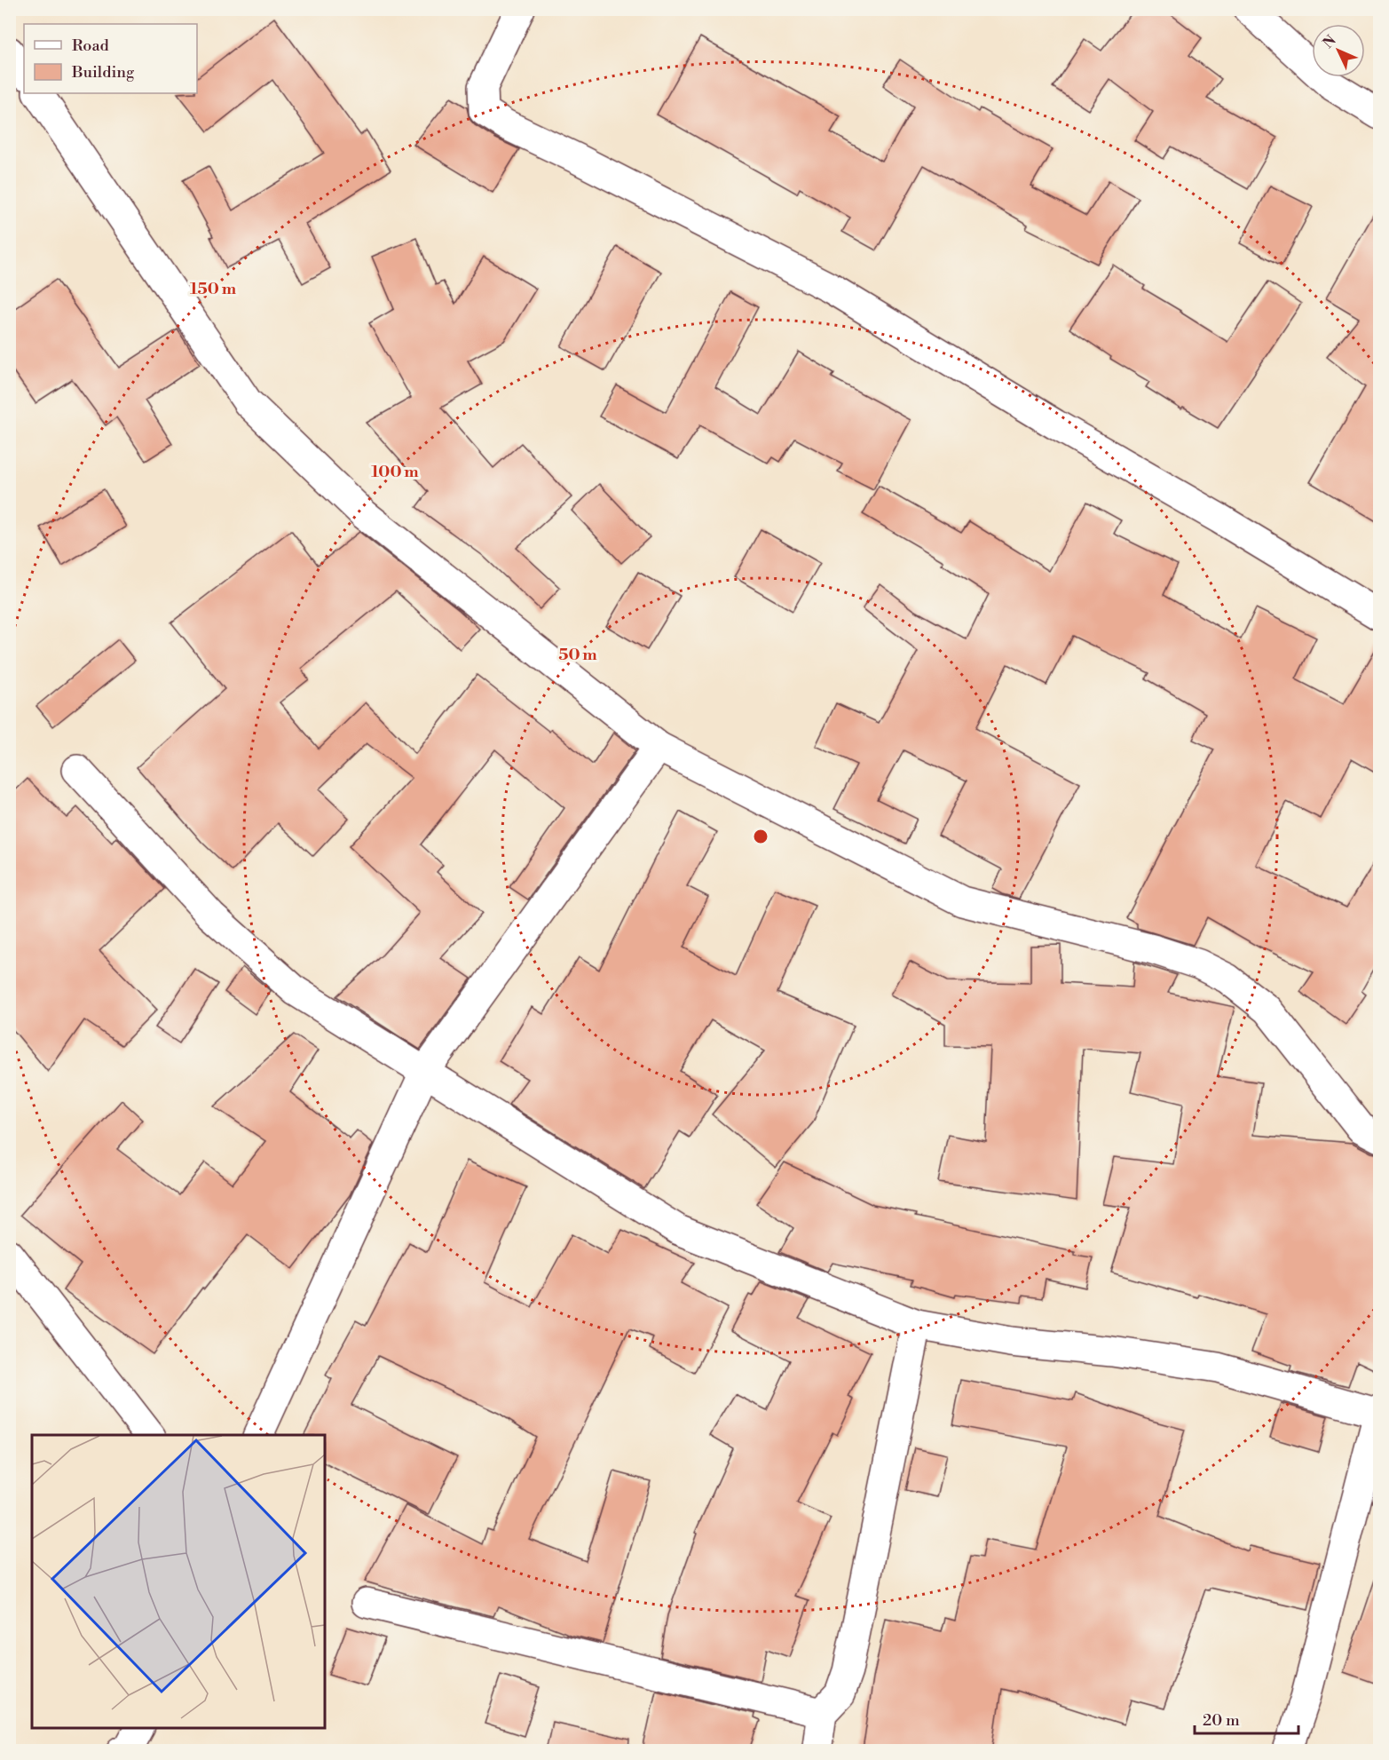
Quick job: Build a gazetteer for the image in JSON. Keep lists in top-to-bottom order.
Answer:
{
  "legend": ["Road", "Building"],
  "scale_bar": "20 m",
  "north": "top left",
  "rings": ["150 m", "100 m", "50 m"]
}
